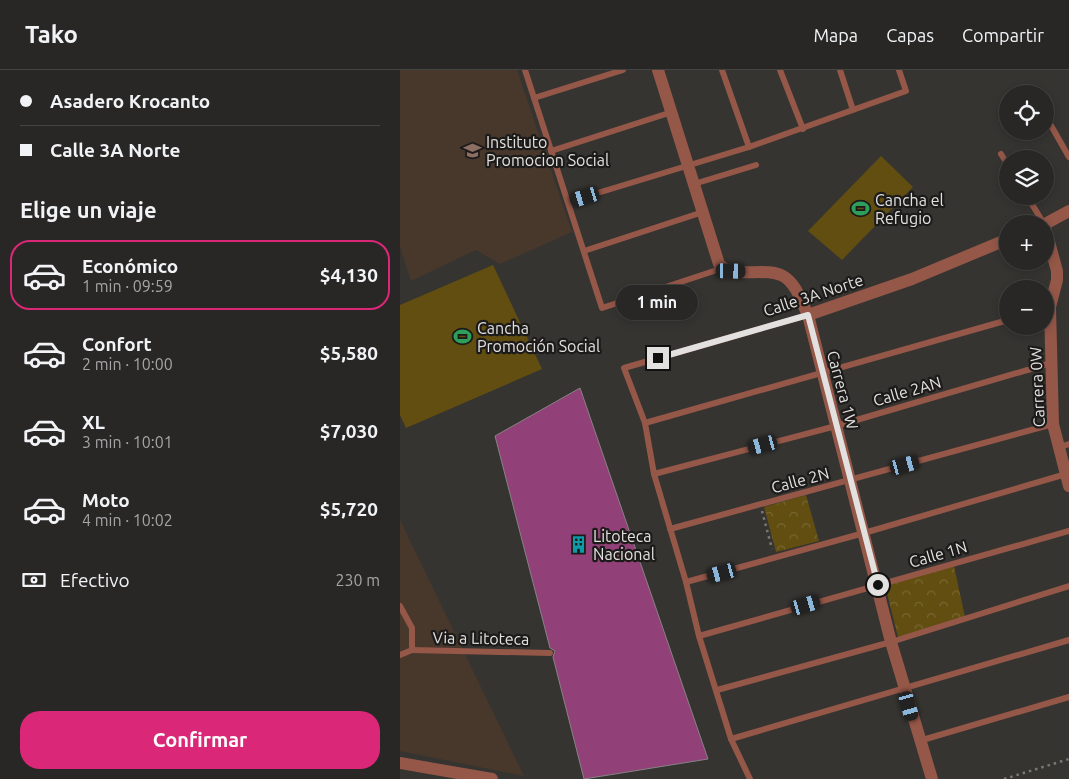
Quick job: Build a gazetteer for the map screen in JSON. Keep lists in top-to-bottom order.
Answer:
{
  "streets": {
    "street": ["Calle 3A Norte", "Carrera 0W", "Carrera 1W"],
    "lane": [
      "Calle 2AN",
      "Calle 2N",
      "Calle 1N",
      "Via a Litoteca"
    ]
  },
  "crossings": [
    ["Calle 3A Norte", "Carrera 1W"],
    ["Carrera 0W", "Calle 2AN"],
    ["Carrera 0W", "Calle 2N"],
    ["Carrera 1W", "Calle 2AN"],
    ["Carrera 1W", "Calle 2N"],
    ["Carrera 1W", "Calle 1N"]
  ],
  "places": {
    "school or university": ["Instituto Promocion Social"],
    "sports": ["Cancha el Refugio", "Cancha Promoción Social"],
    "building": ["Litoteca Nacional"]
  },
  "page": {
    "header": "Tako",
    "nav": ["Mapa", "Capas", "Compartir"],
    "banner": ["Asadero Krocanto", "Calle 3A Norte"],
    "map_buttons": ["+", "−"],
    "heading": "Elige un viaje",
    "list": [
      {
        "name": "Económico",
        "note": "1 min · 09:59",
        "value": "$4,130"
      },
      {
        "name": "Confort",
        "note": "2 min · 10:00",
        "value": "$5,580"
      },
      {
        "name": "XL",
        "note": "3 min · 10:01",
        "value": "$7,030"
      },
      {
        "name": "Moto",
        "note": "4 min · 10:02",
        "value": "$5,720"
      }
    ],
    "bubble": "1 min",
    "pay": ["Efectivo", "230 m"],
    "buttons": "Confirmar"
  }
}
